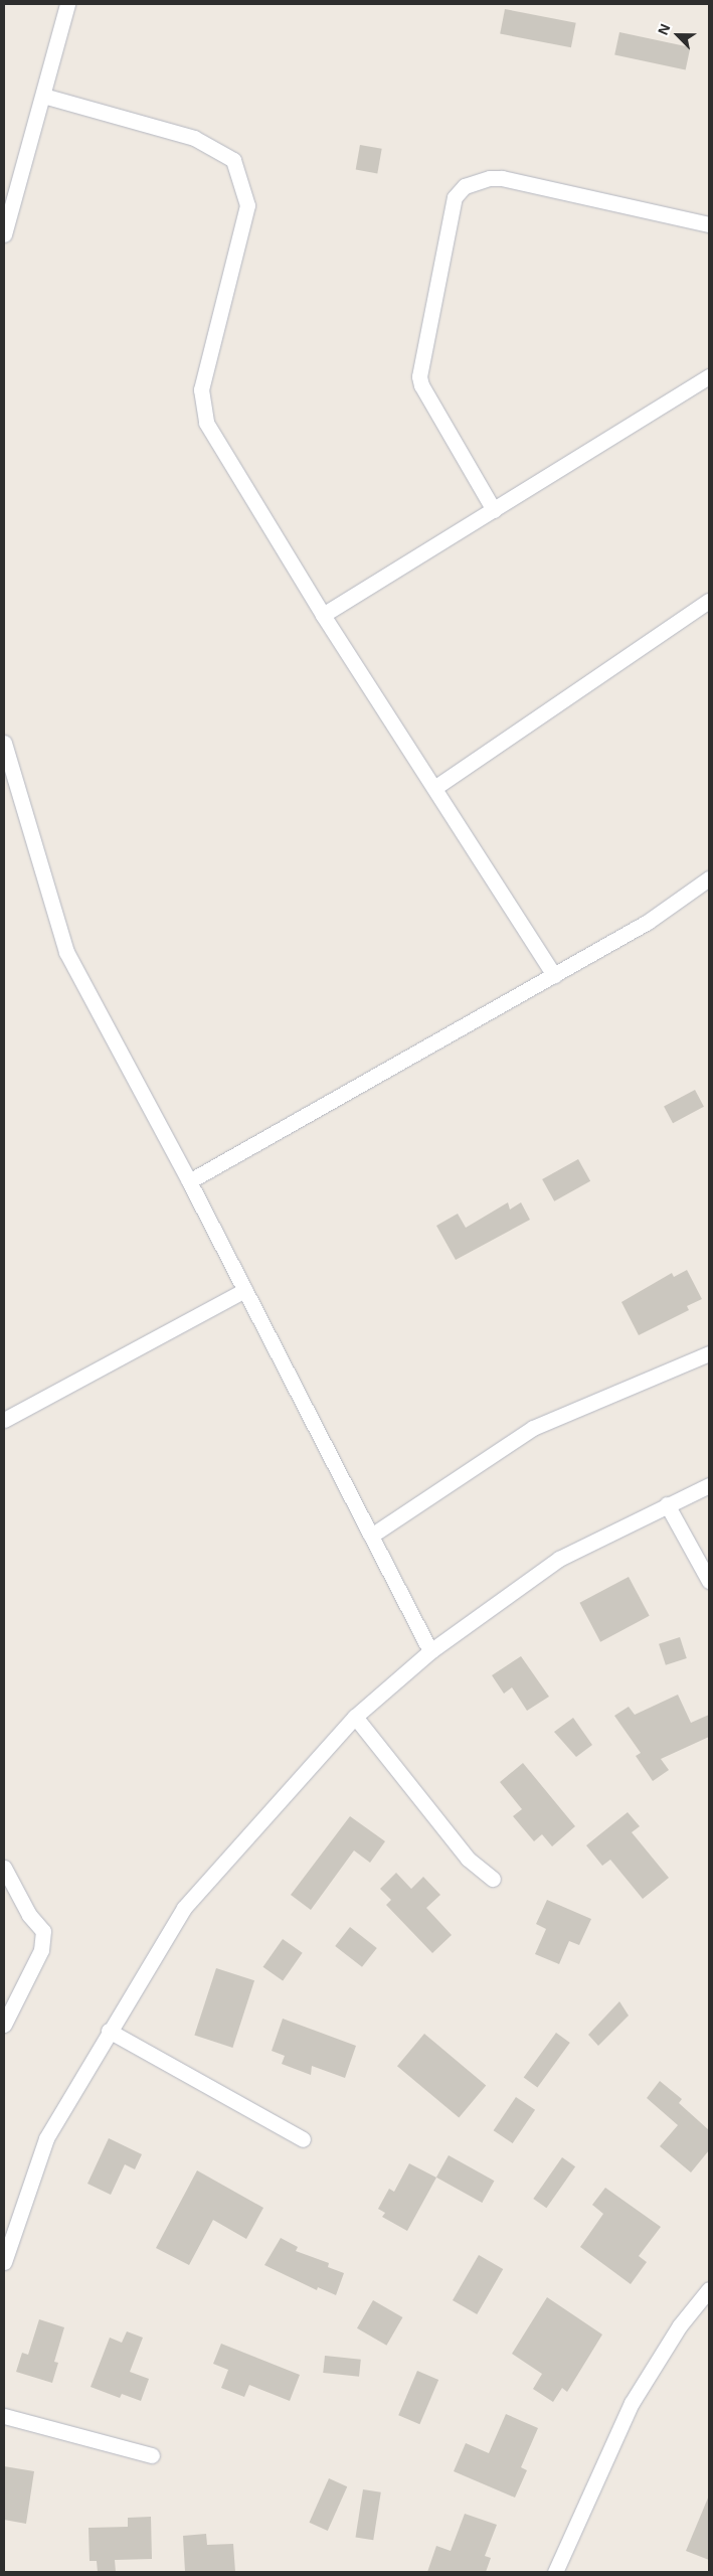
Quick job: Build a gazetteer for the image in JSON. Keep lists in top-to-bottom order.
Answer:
{
  "north": "top left"
}
